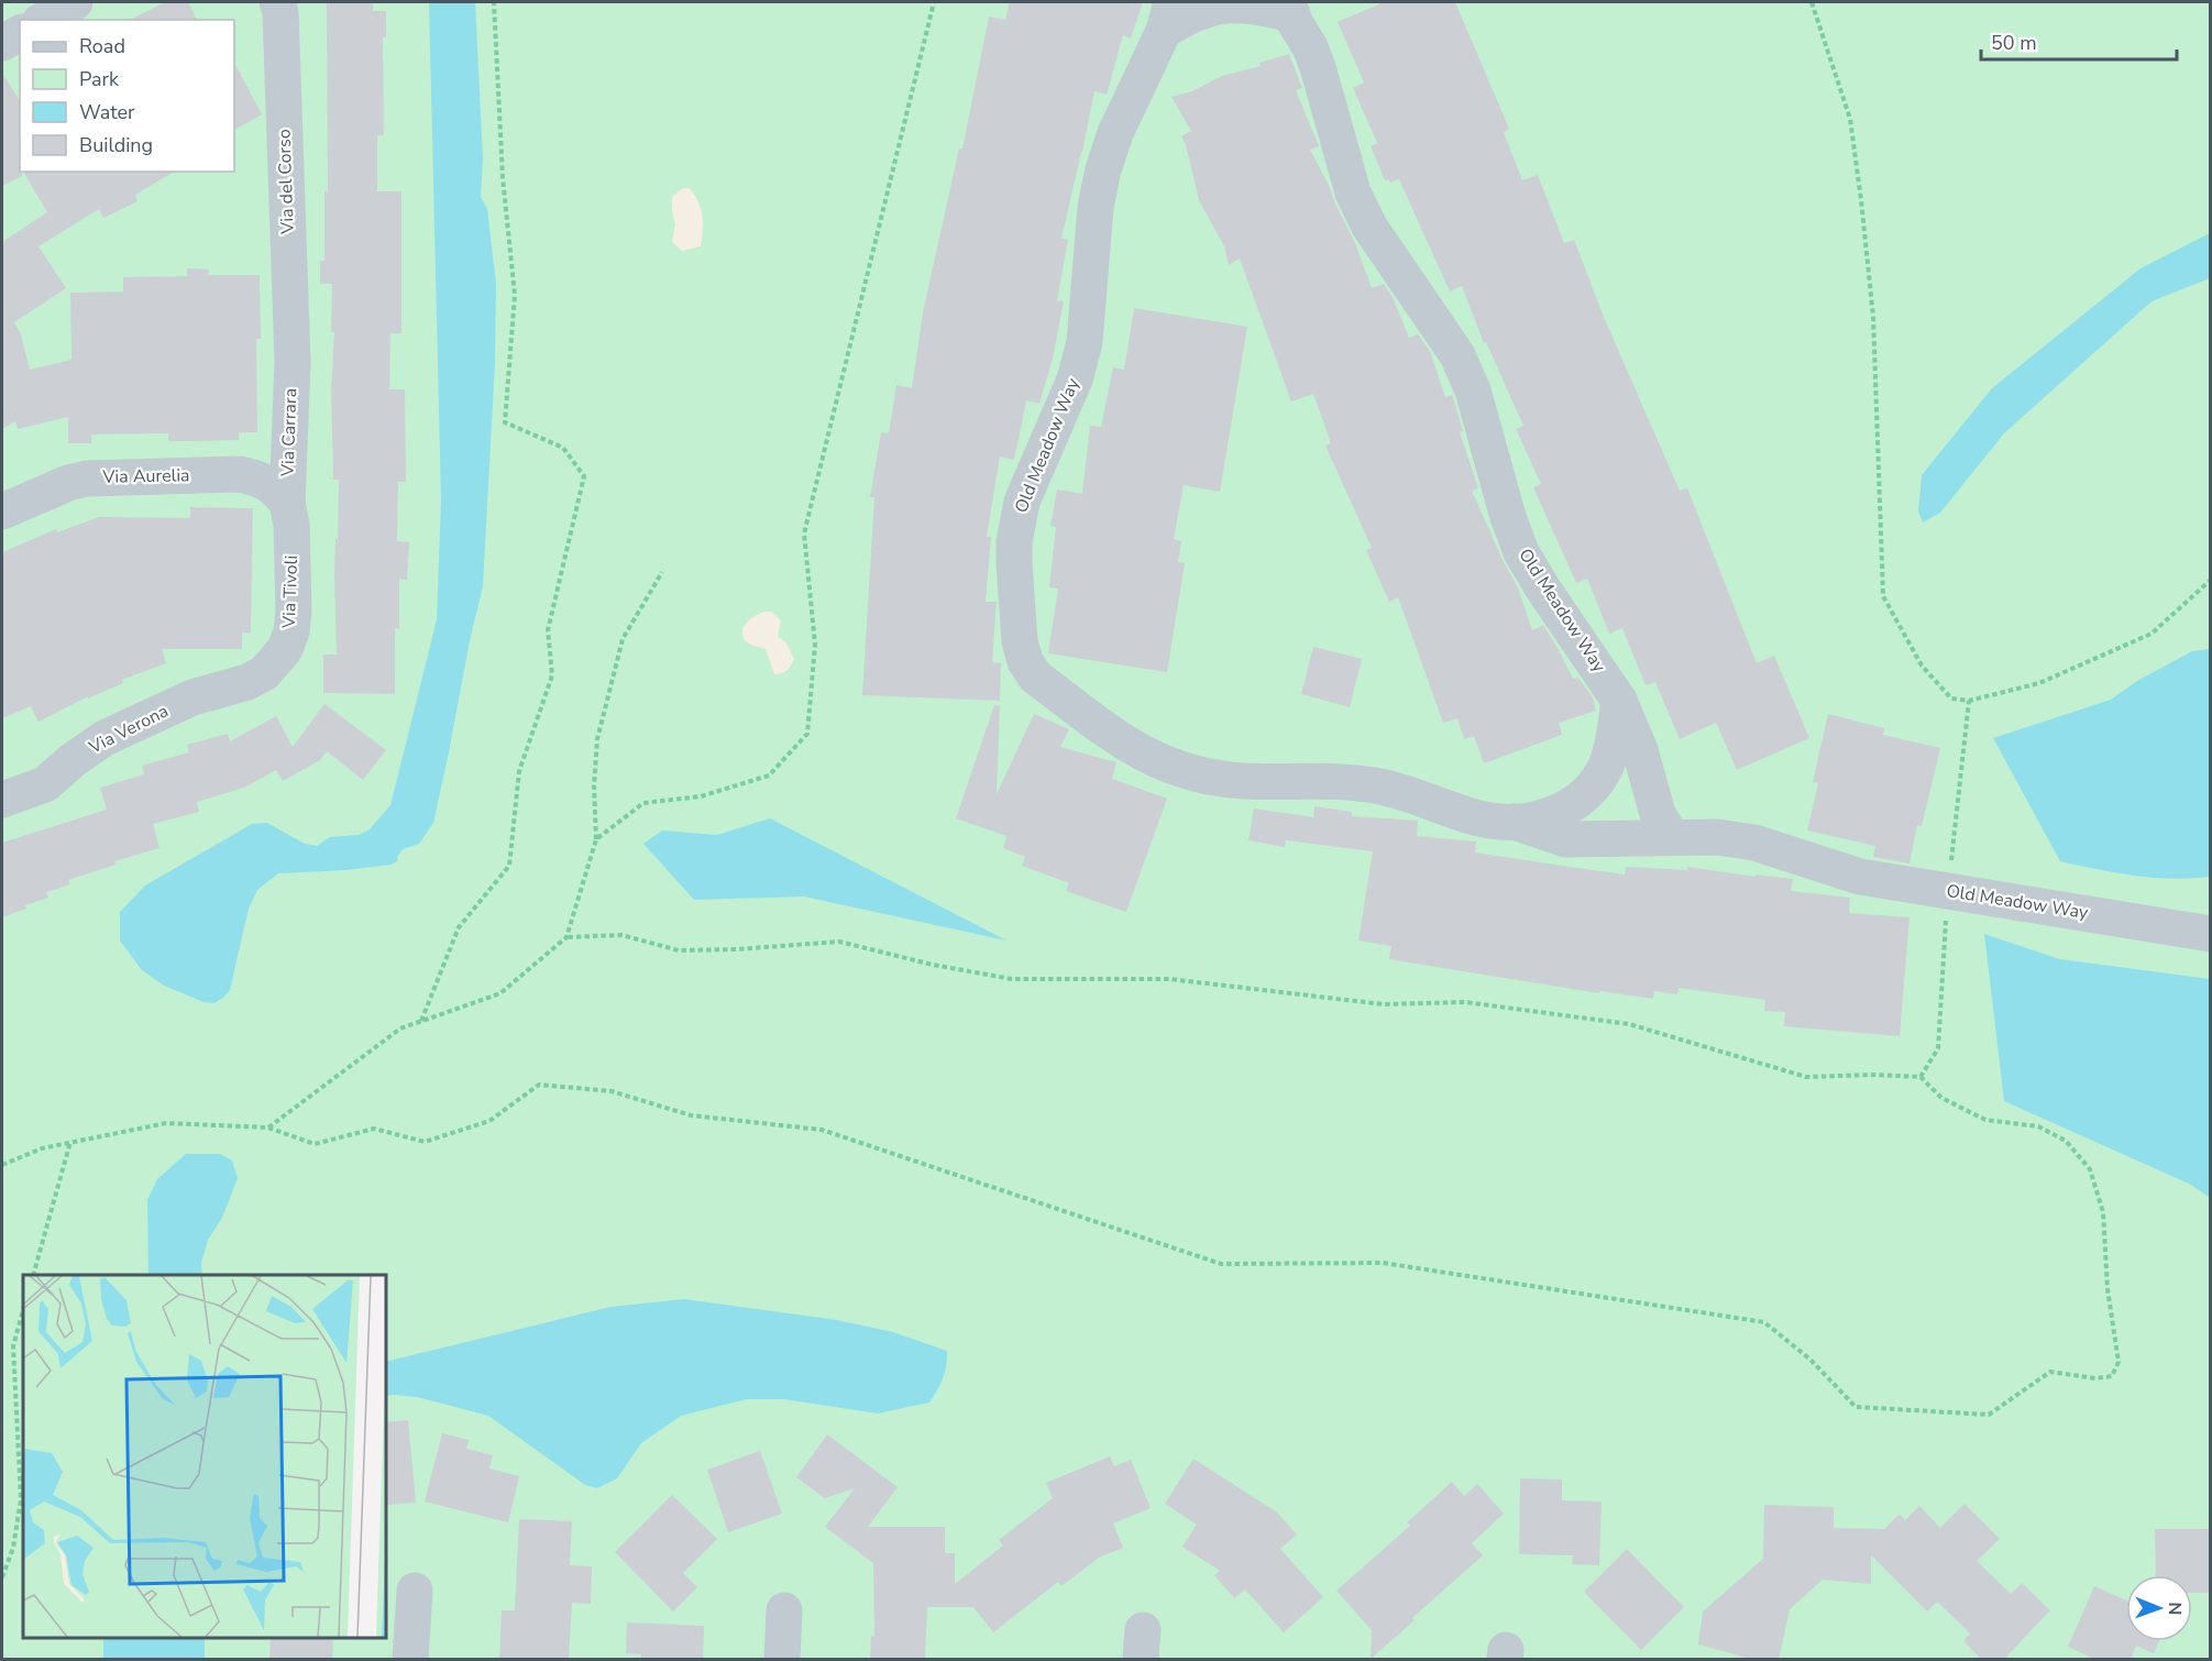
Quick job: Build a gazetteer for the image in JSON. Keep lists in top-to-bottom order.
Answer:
{
  "streets": {
    "street": [
      "Via del Corso",
      "Via Carrara",
      "Old Meadow Way",
      "Via Aurelia",
      "Via Tivoli",
      "Via Verona"
    ]
  },
  "crossings": [
    ["Via del Corso", "Via Carrara"],
    ["Via Carrara", "Via Aurelia"],
    ["Via Carrara", "Via Tivoli"],
    ["Via Aurelia", "Via Tivoli"],
    ["Via Tivoli", "Via Verona"]
  ],
  "legend": [
    "Road",
    "Park",
    "Water",
    "Building"
  ],
  "scale_bar": "50 m",
  "north": "right"
}
